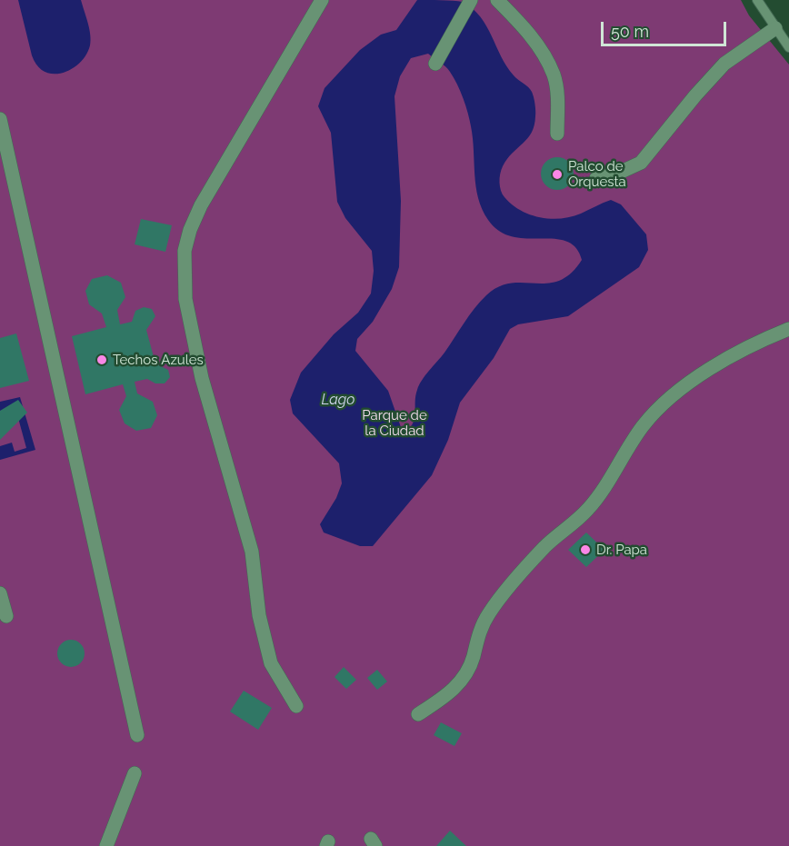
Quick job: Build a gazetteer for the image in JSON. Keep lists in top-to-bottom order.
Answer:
{
  "water": ["Lago"],
  "parks": ["Parque de la Ciudad"],
  "places": ["Palco de Orquesta", "Techos Azules", "Dr. Papa"],
  "scale_bar": "50 m"
}
